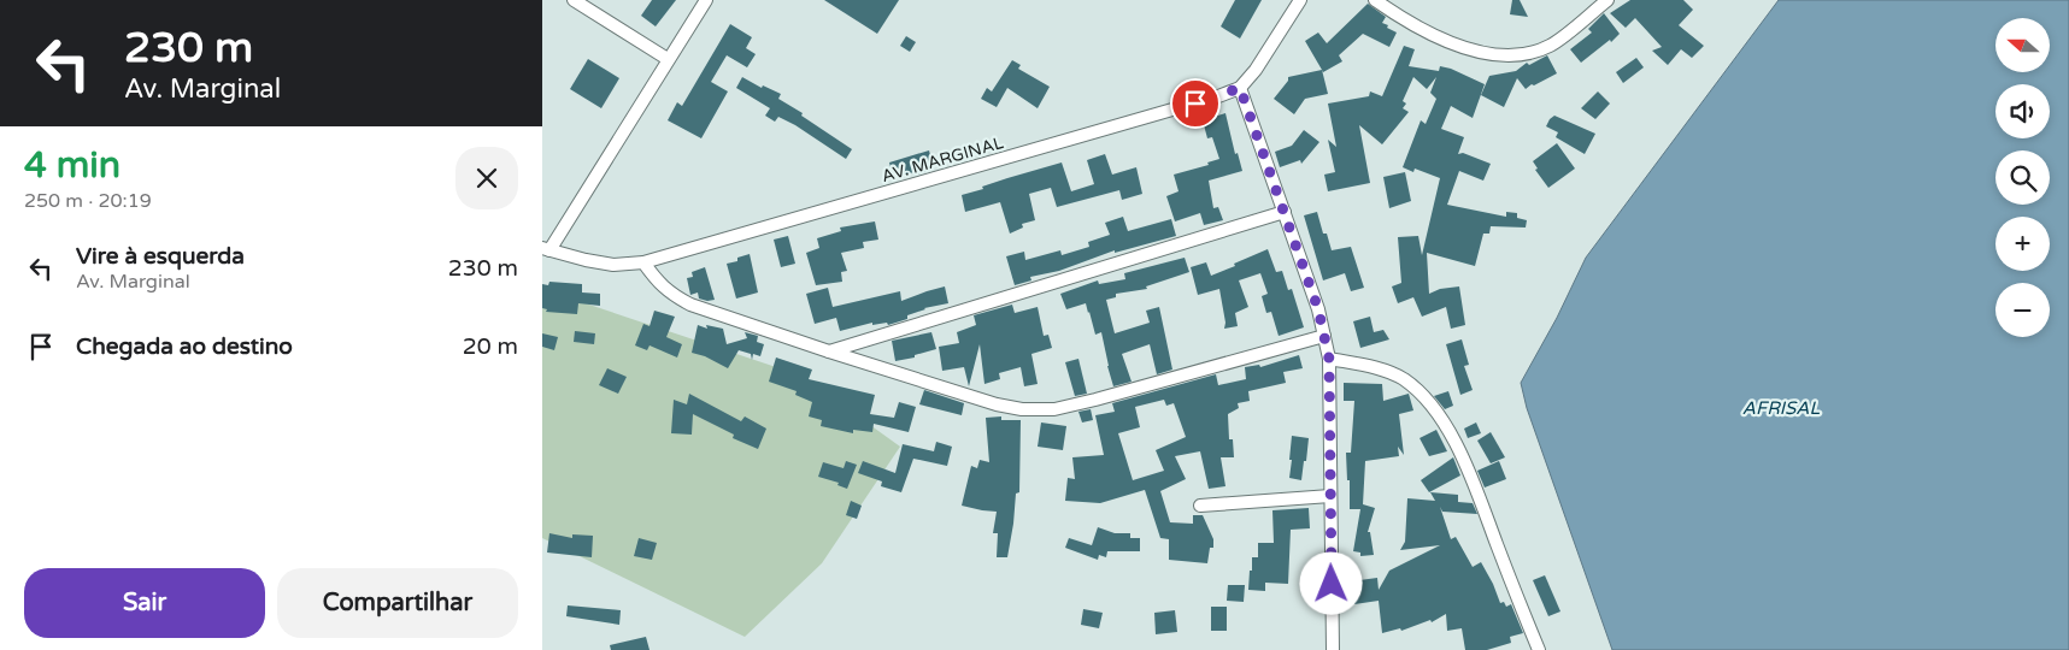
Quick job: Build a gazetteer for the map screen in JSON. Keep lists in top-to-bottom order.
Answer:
{
  "streets": {
    "street": ["AV. MARGINAL"]
  },
  "water": ["AFRISAL"],
  "north": "left",
  "page": {
    "turn": ["230 m", "Av. Marginal"],
    "map_buttons": ["+", "−"],
    "heading": ["4 min", "250 m · 20:19"],
    "list": [
      {
        "name": "Vire à esquerda",
        "note": "Av. Marginal",
        "value": "230 m"
      },
      {
        "name": "Chegada ao destino",
        "value": "20 m"
      }
    ],
    "buttons": ["Sair", "Compartilhar"]
  }
}
